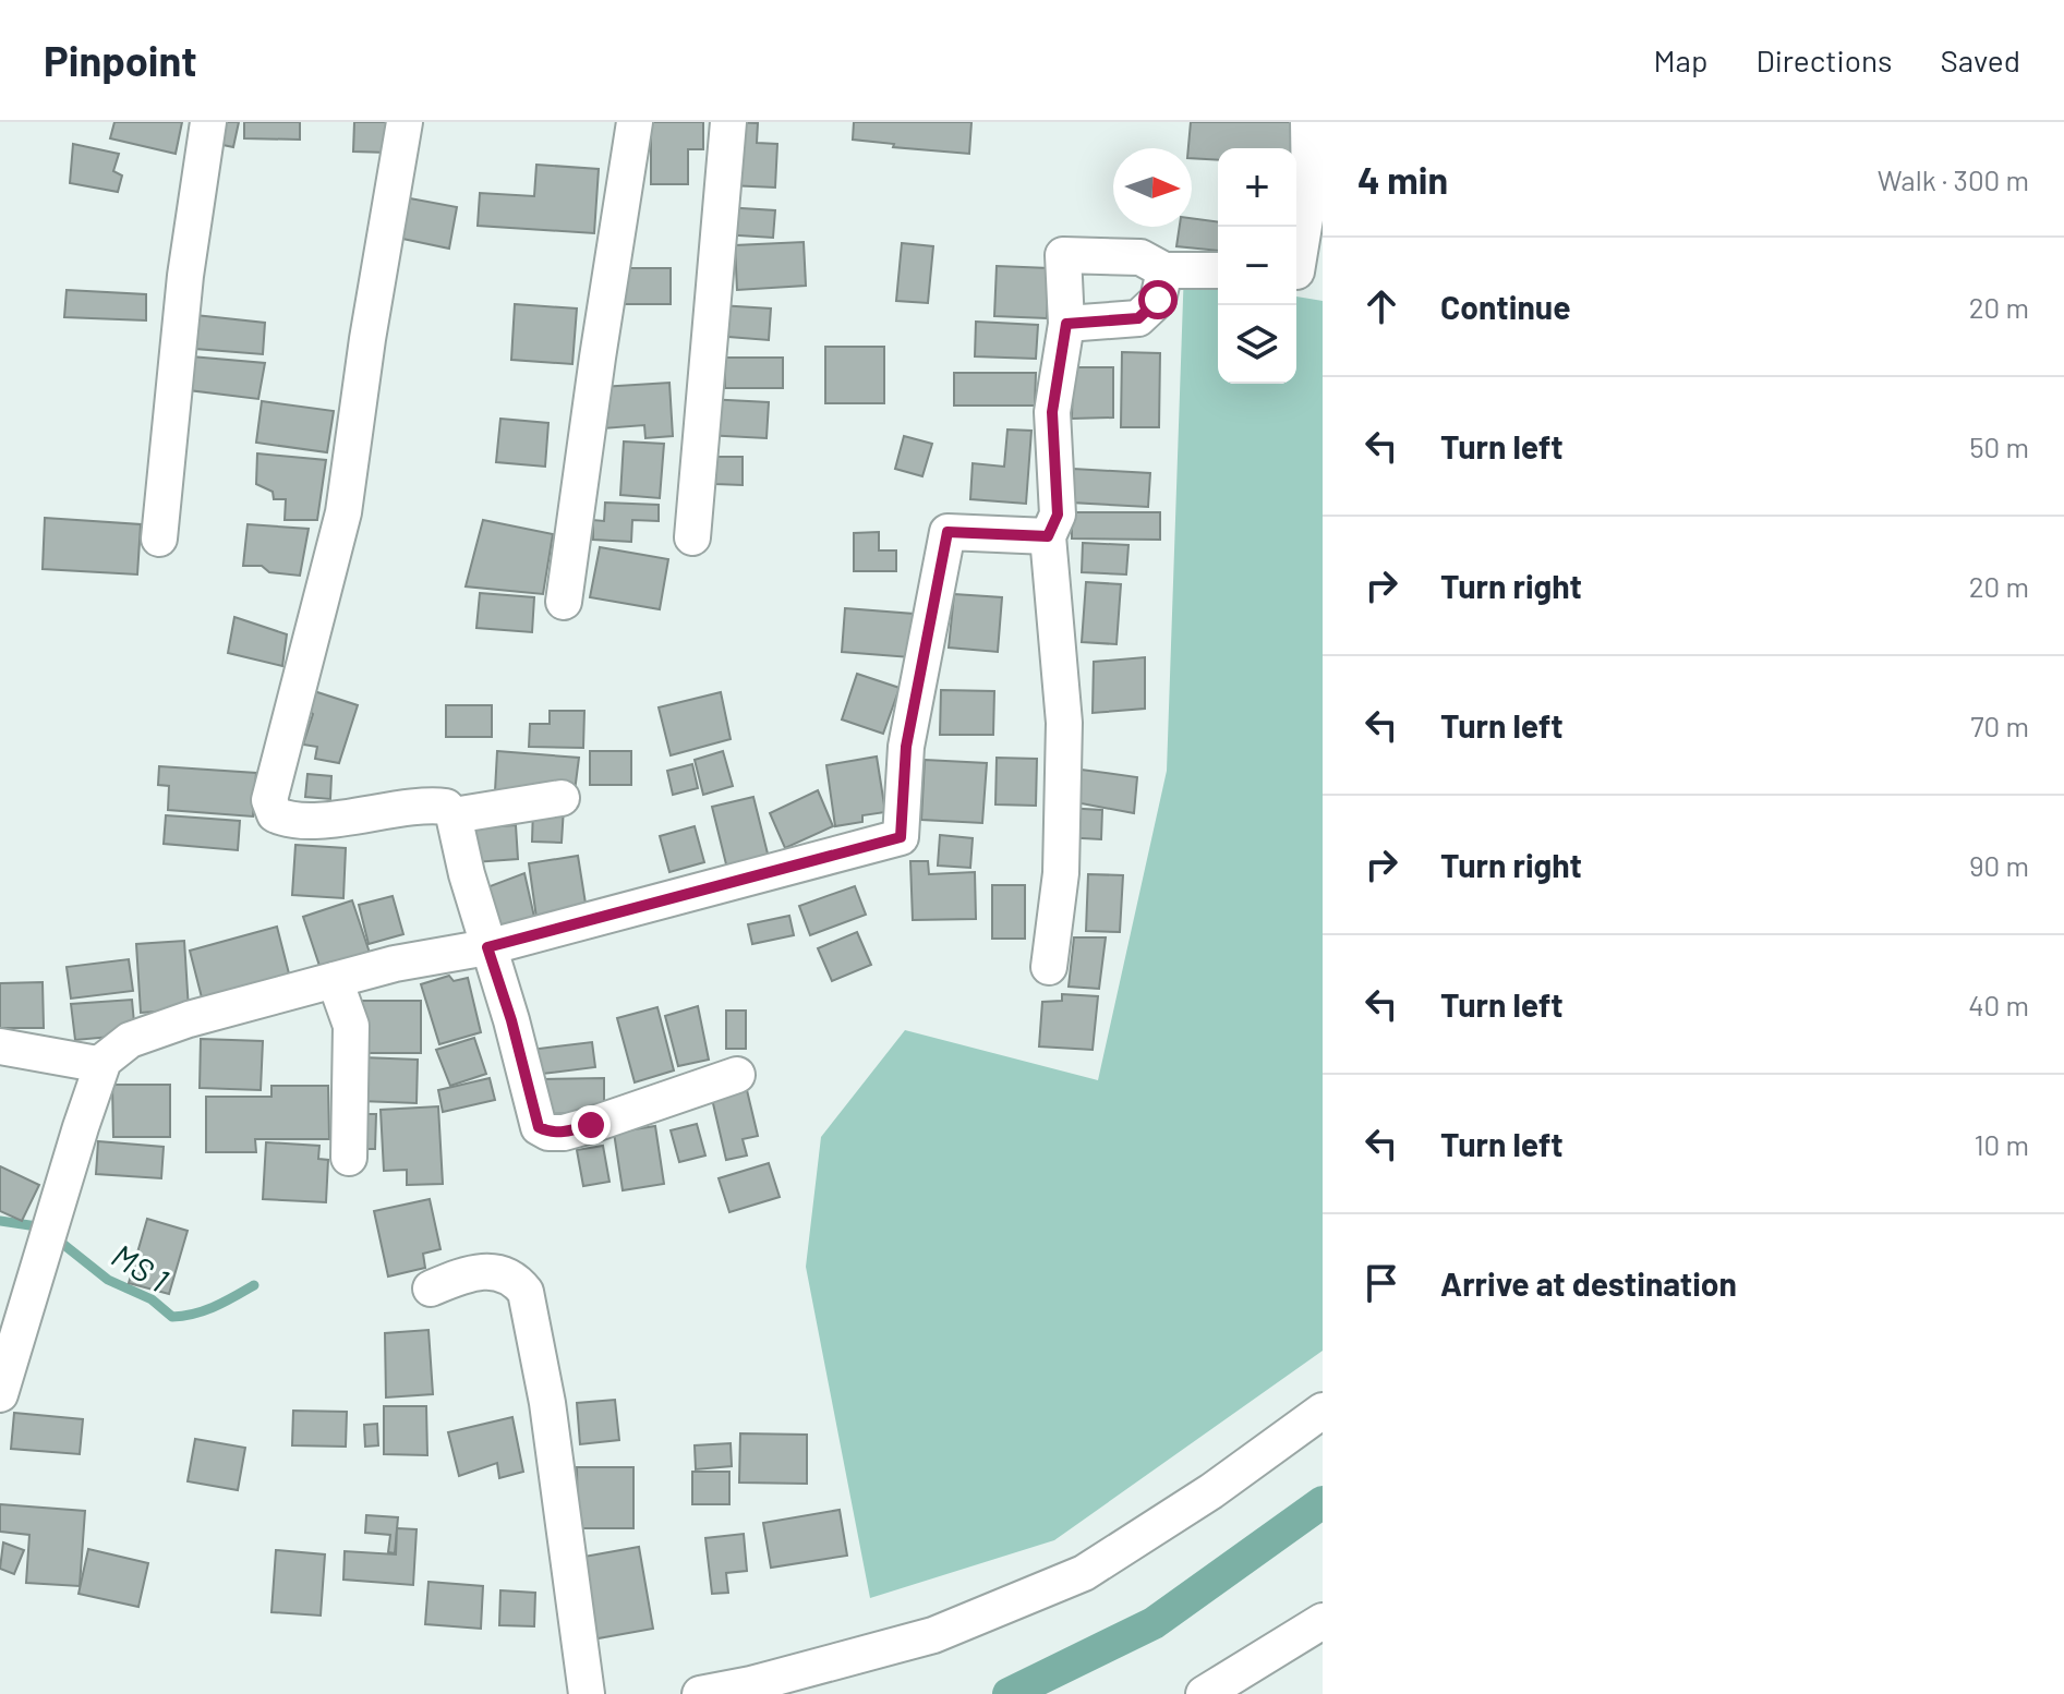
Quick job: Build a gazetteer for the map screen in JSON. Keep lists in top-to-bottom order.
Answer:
{
  "water": ["MS 1"],
  "north": "right",
  "page": {
    "header": "Pinpoint",
    "nav": ["Map", "Directions", "Saved"],
    "heading": ["4 min", "Walk · 300 m"],
    "map_buttons": ["+", "−"],
    "list": [
      ["Continue", "20 m"],
      ["Turn left", "50 m"],
      ["Turn right", "20 m"],
      ["Turn left", "70 m"],
      ["Turn right", "90 m"],
      ["Turn left", "40 m"],
      ["Turn left", "10 m"],
      "Arrive at destination"
    ]
  }
}
